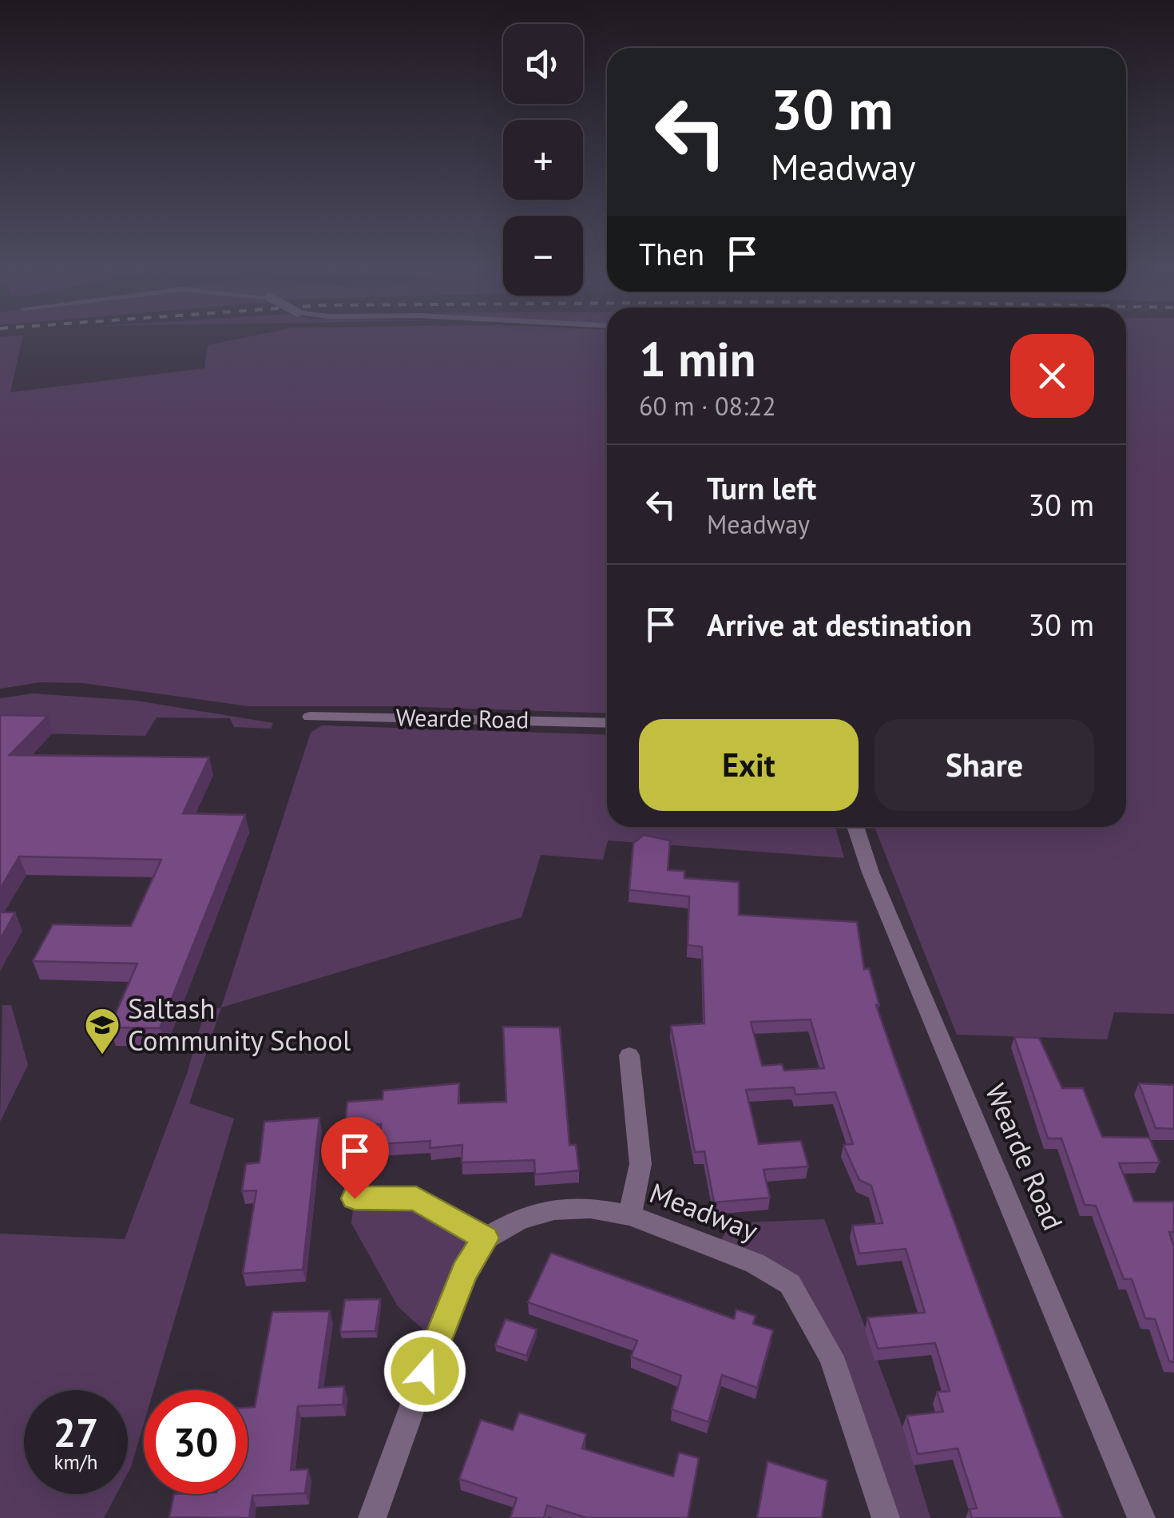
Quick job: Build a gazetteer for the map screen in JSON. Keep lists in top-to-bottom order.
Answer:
{
  "streets": {
    "street": ["Wearde Road", "Meadway"]
  },
  "places": {
    "school or university": ["Saltash Community School"]
  },
  "page": {
    "map_buttons": ["+", "−"],
    "turn": ["30 m", "Meadway"],
    "then": "Then",
    "heading": ["1 min", "60 m · 08:22"],
    "list": [
      {
        "name": "Turn left",
        "note": "Meadway",
        "value": "30 m"
      },
      {
        "name": "Arrive at destination",
        "value": "30 m"
      }
    ],
    "buttons": ["Exit", "Share"],
    "speed": "27 km/h",
    "limit": "30"
  }
}
